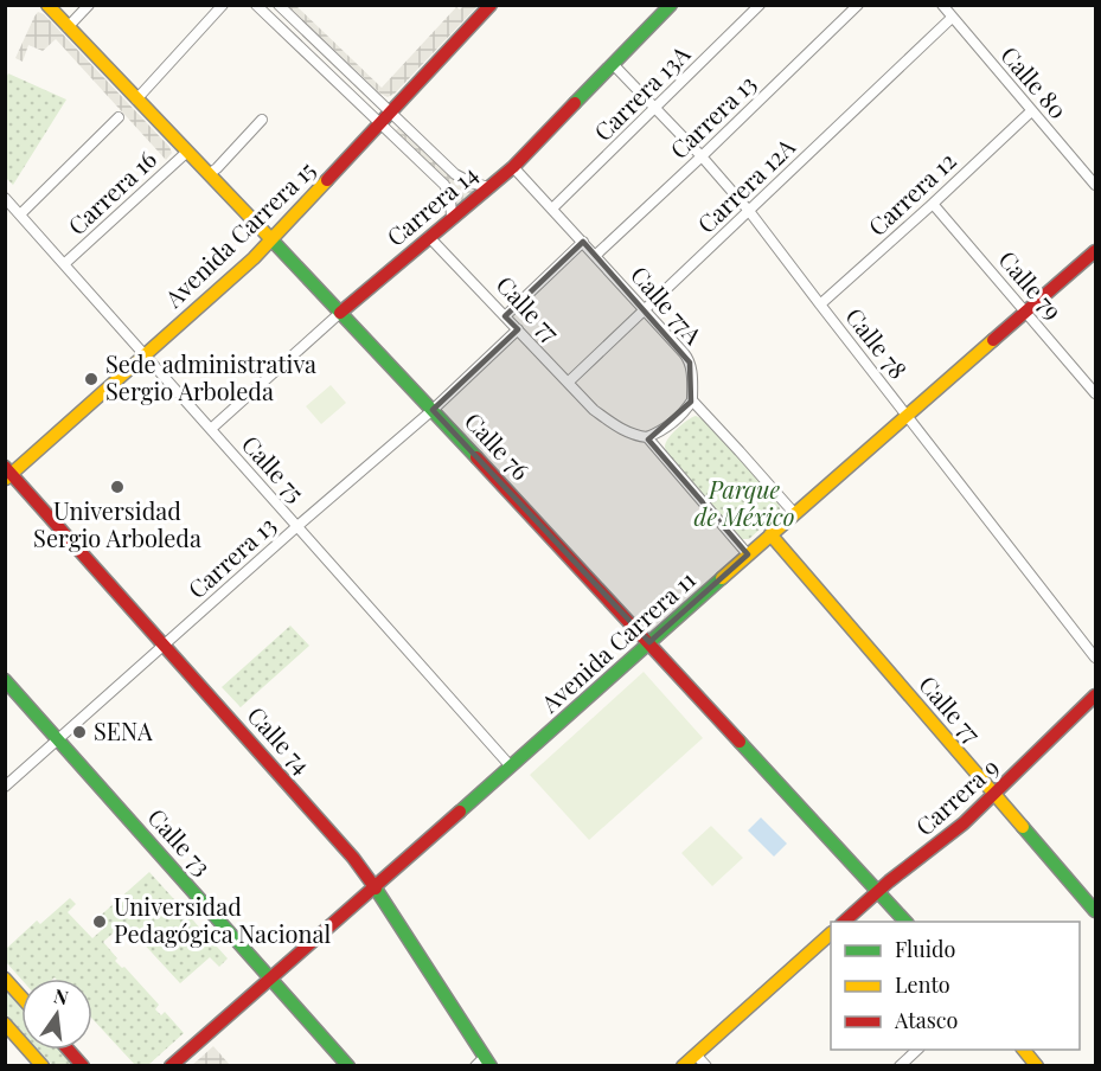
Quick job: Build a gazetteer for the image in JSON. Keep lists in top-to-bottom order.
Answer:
{
  "streets": {
    "main road": [
      "Carrera 14",
      "Avenida Carrera 15",
      "Calle 77",
      "Calle 76",
      "Avenida Carrera 11",
      "Calle 74",
      "Carrera 9",
      "Calle 73"
    ],
    "street": [
      "Calle 80",
      "Carrera 13A",
      "Carrera 13",
      "Carrera 12A",
      "Carrera 16",
      "Carrera 12",
      "Calle 79",
      "Calle 77A",
      "Calle 78",
      "Calle 75"
    ]
  },
  "crossings": [
    ["Calle 80", "Carrera 12A"],
    ["Calle 80", "Carrera 12"],
    ["Carrera 13A", "Calle 77A"],
    ["Carrera 13A", "Calle 78"],
    ["Carrera 13", "Calle 77A"],
    ["Carrera 13", "Calle 77"],
    ["Carrera 13", "Calle 78"],
    ["Carrera 13", "Calle 76"],
    ["Carrera 13", "Calle 75"],
    ["Carrera 13", "Calle 74"],
    ["Carrera 13", "Calle 73"],
    ["Carrera 12A", "Calle 77A"],
    ["Carrera 12A", "Calle 77"],
    ["Carrera 12A", "Calle 78"],
    ["Carrera 16", "Calle 76"],
    ["Carrera 16", "Calle 75"],
    ["Carrera 12", "Calle 79"],
    ["Carrera 12", "Calle 78"],
    ["Carrera 14", "Calle 77A"],
    ["Carrera 14", "Calle 77"],
    ["Carrera 14", "Calle 78"],
    ["Carrera 14", "Calle 76"],
    ["Carrera 14", "Calle 75"],
    ["Avenida Carrera 15", "Calle 76"],
    ["Avenida Carrera 15", "Calle 75"],
    ["Avenida Carrera 15", "Calle 74"],
    ["Calle 79", "Avenida Carrera 11"],
    ["Calle 77A", "Calle 77"],
    ["Calle 77", "Avenida Carrera 11"],
    ["Calle 77", "Carrera 9"],
    ["Calle 78", "Avenida Carrera 11"],
    ["Calle 76", "Avenida Carrera 11"],
    ["Calle 76", "Carrera 9"],
    ["Calle 75", "Avenida Carrera 11"],
    ["Avenida Carrera 11", "Calle 74"],
    ["Avenida Carrera 11", "Calle 73"]
  ],
  "parks": ["Parque de México"],
  "places": [
    "Sede administrativa Sergio Arboleda",
    "Universidad Sergio Arboleda",
    "SENA",
    "Universidad Pedagógica Nacional"
  ],
  "legend": ["Fluido", "Lento", "Atasco"],
  "north": "top"
}
